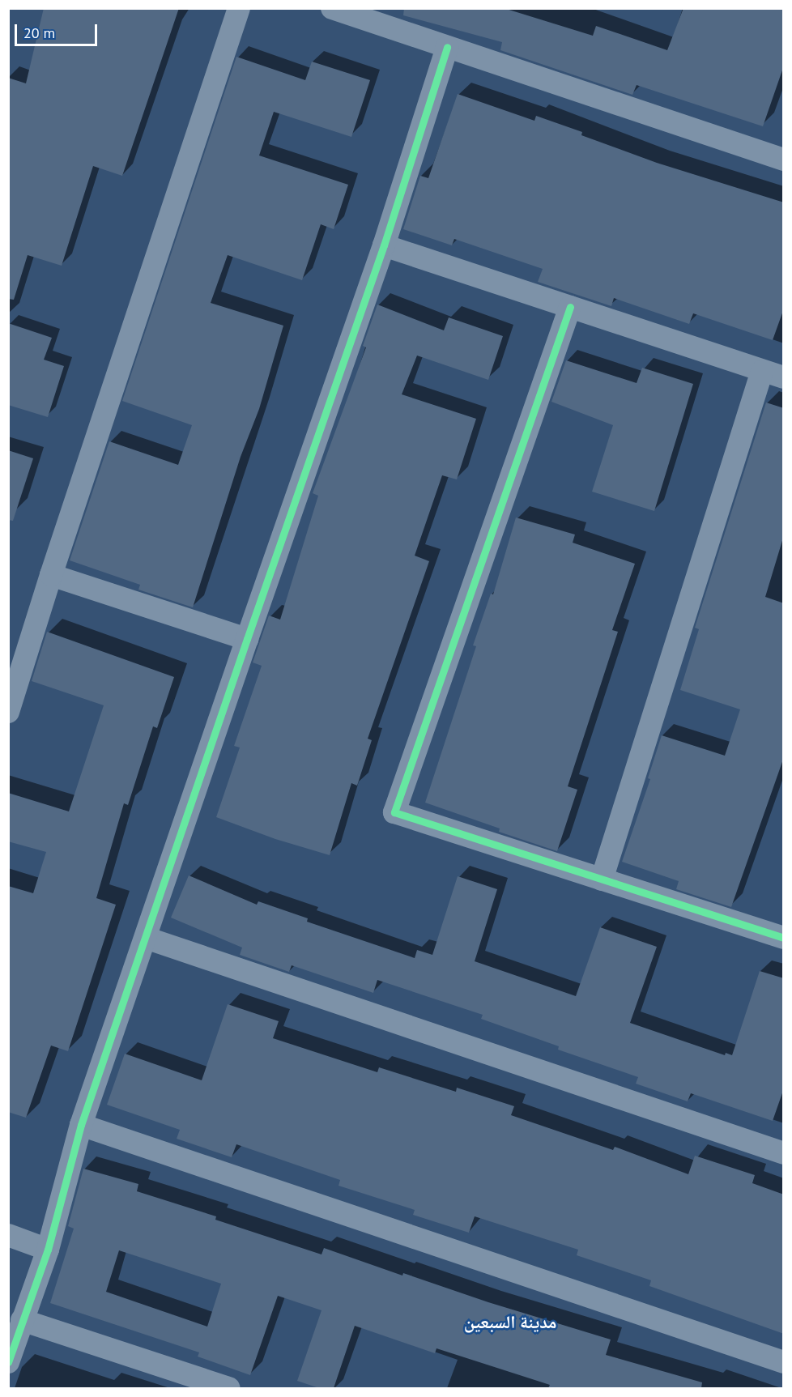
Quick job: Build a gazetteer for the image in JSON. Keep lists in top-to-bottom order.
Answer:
{
  "districts": ["مدينة السبعين"],
  "scale_bar": "20 m"
}
